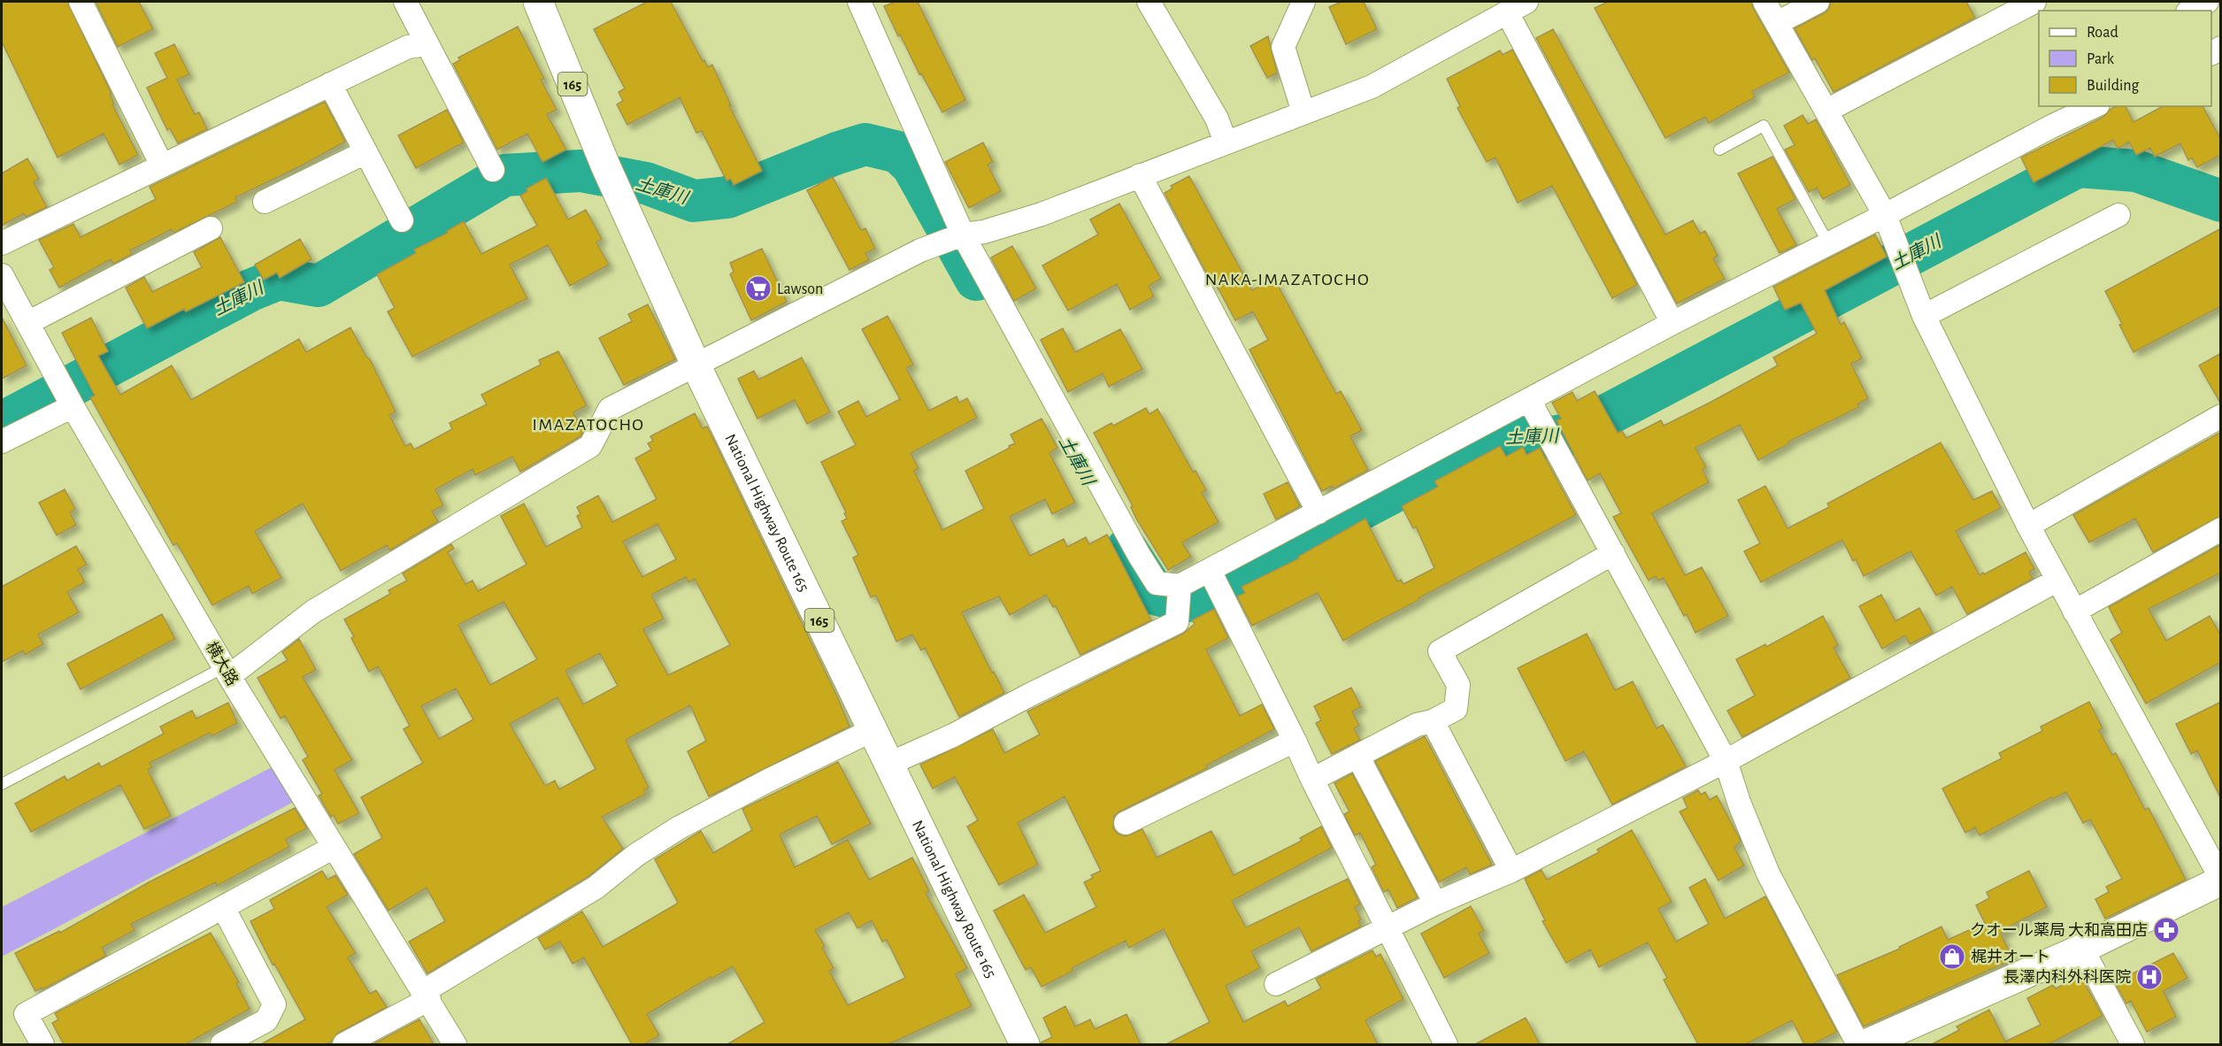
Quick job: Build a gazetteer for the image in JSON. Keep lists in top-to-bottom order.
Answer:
{
  "streets": {
    "main road": ["165", "National Highway Route 165"],
    "street": ["横大路"]
  },
  "districts": ["NAKA-IMAZATOCHO", "IMAZATOCHO"],
  "water": ["土庫川"],
  "places": {
    "supermarket": ["Lawson"],
    "pharmacy": ["クオール薬局 大和高田店"],
    "shop": ["梶井オート"],
    "hospital": ["長澤内科外科医院"]
  },
  "legend": ["Road", "Park", "Building"]
}
